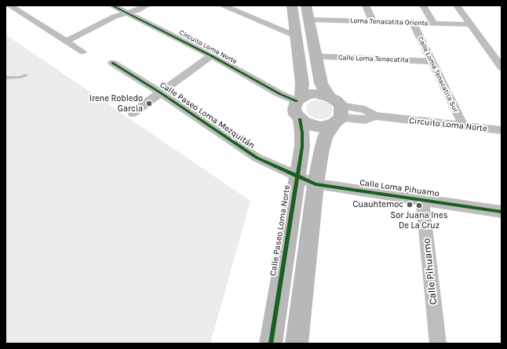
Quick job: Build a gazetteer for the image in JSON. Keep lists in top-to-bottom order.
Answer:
{
  "streets": {
    "street": [
      "Loma Tenacatita Oriente",
      "Circuito Loma Norte",
      "Calle Loma Tenacatita",
      "Calle Loma Tenacatita Sur",
      "Calle Paseo Loma Mezquitán",
      "Calle Loma Pihuamo",
      "Calle Paseo Loma Norte",
      "Calle Pihuamo"
    ]
  },
  "crossings": [
    ["Loma Tenacatita Oriente", "Calle Loma Tenacatita Sur"],
    ["Circuito Loma Norte", "Calle Loma Tenacatita Sur"],
    ["Circuito Loma Norte", "Calle Paseo Loma Norte"],
    ["Calle Loma Tenacatita", "Calle Loma Tenacatita Sur"],
    ["Calle Paseo Loma Mezquitán", "Calle Loma Pihuamo"],
    ["Calle Paseo Loma Mezquitán", "Calle Paseo Loma Norte"],
    ["Calle Loma Pihuamo", "Calle Paseo Loma Norte"],
    ["Calle Loma Pihuamo", "Calle Pihuamo"]
  ],
  "places": ["Irene Robledo Garcia", "Cuauhtemoc", "Sor Juana Ines De La Cruz"]
}
